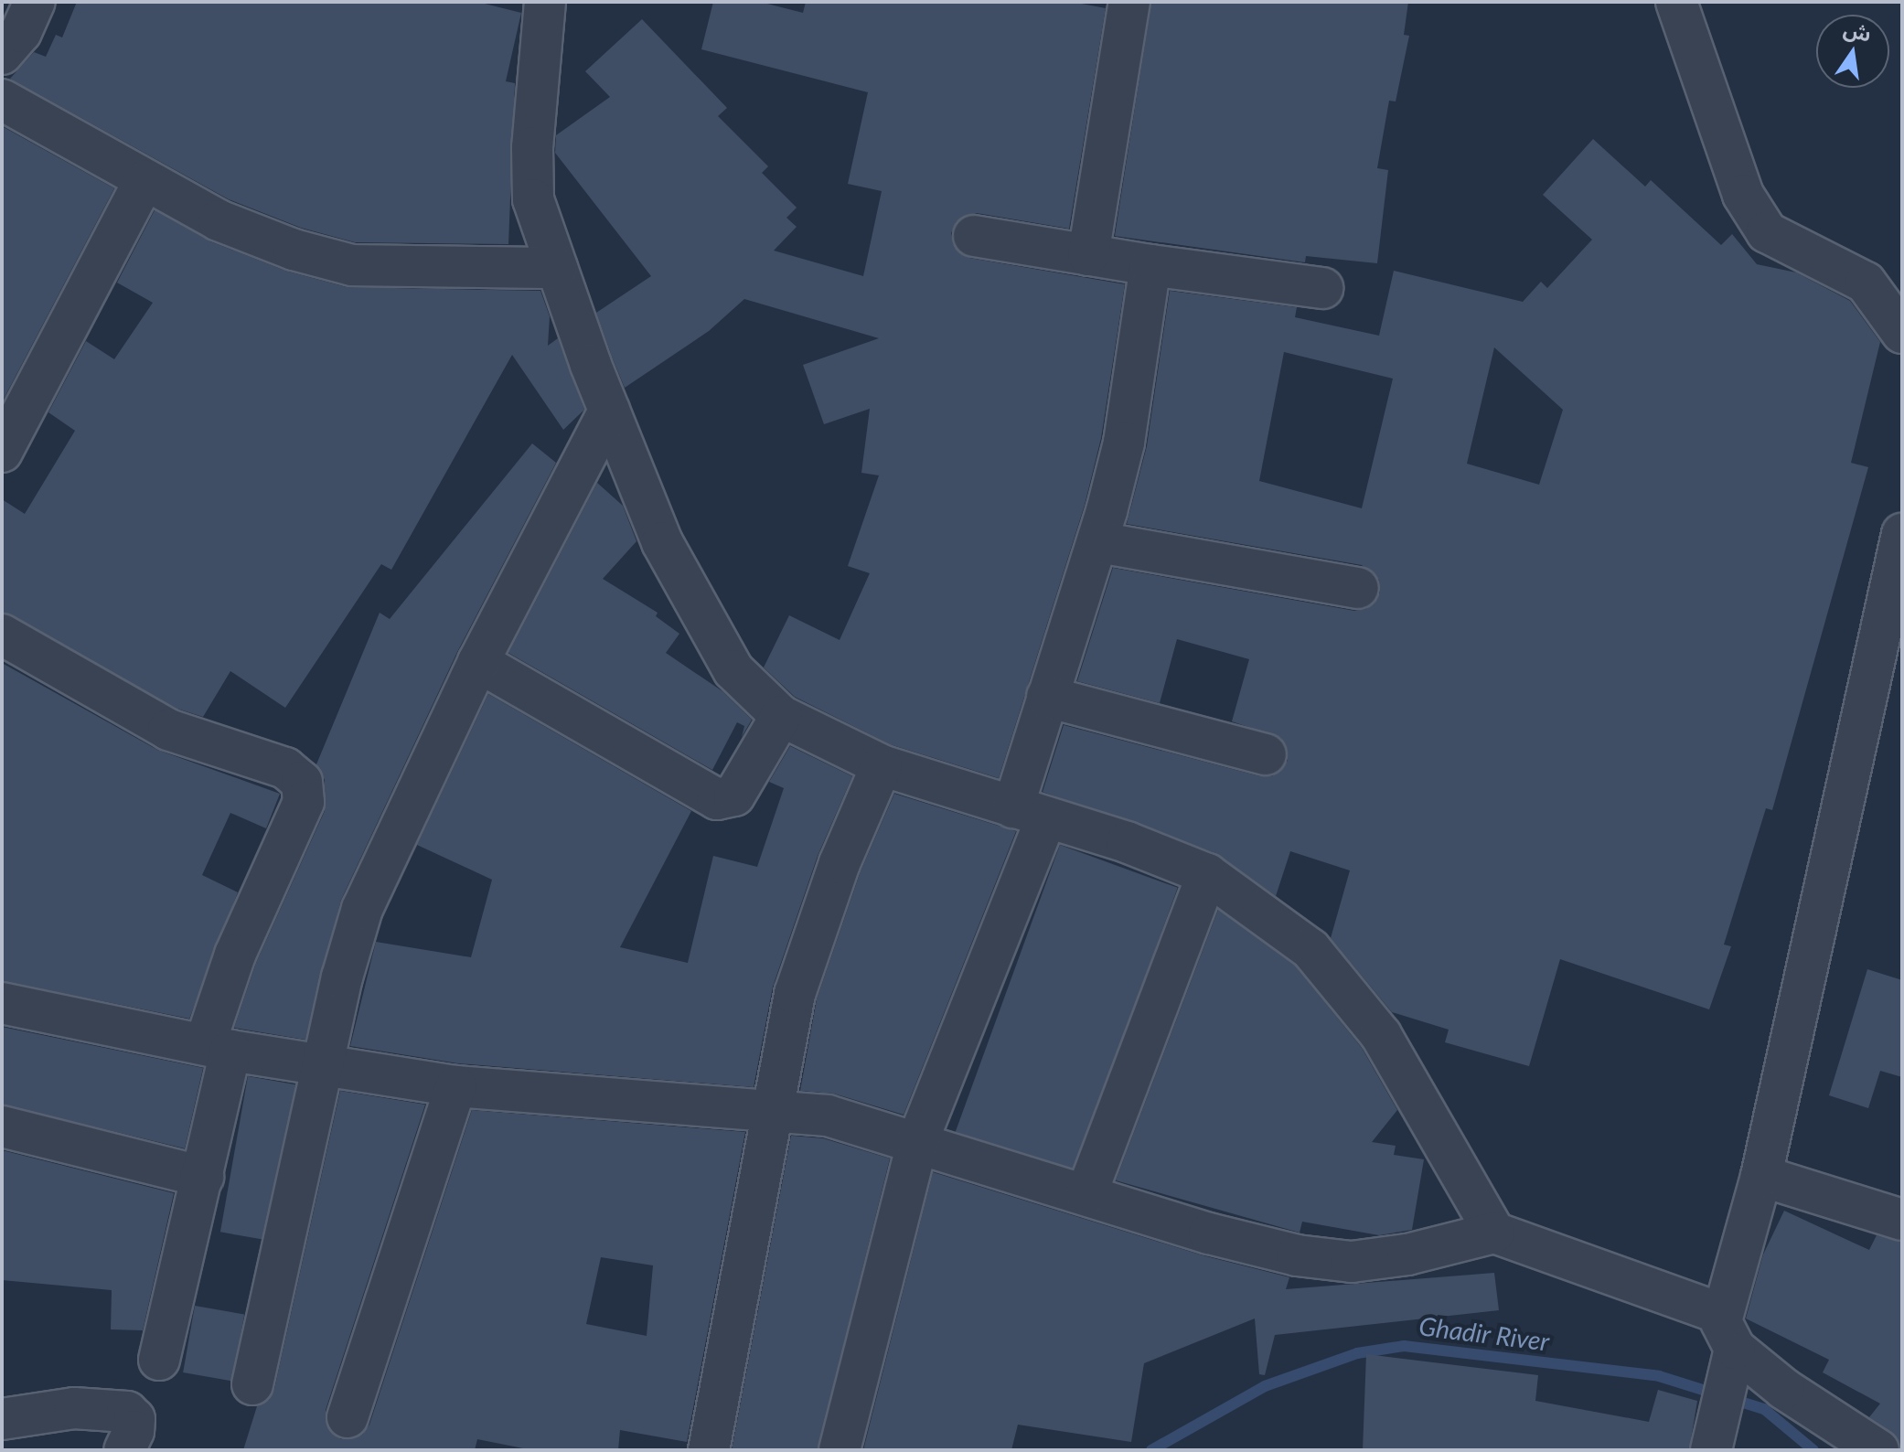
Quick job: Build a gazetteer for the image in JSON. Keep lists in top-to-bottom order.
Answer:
{
  "water": ["Ghadir River"],
  "north": "top"
}
